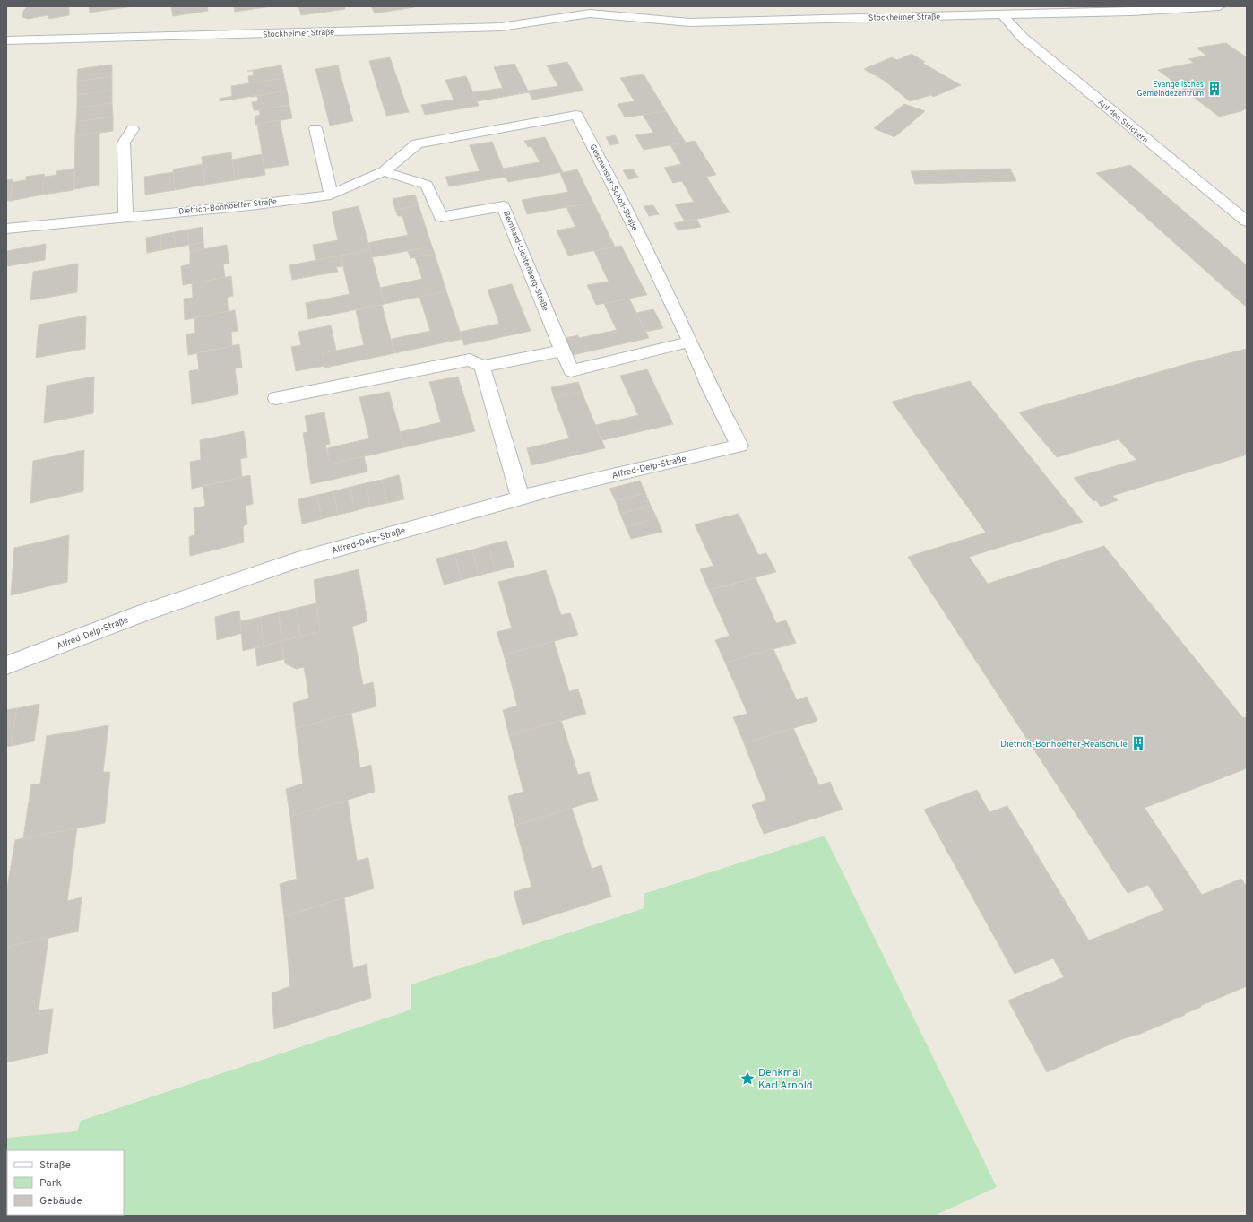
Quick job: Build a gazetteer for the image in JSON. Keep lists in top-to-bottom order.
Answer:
{
  "streets": {
    "street": [
      "Stockheimer Straße",
      "Auf den Strickern",
      "Geschwister-Scholl-Straße",
      "Dietrich-Bonhoeffer-Straße",
      "Bernhard-Lichtenberg-Straße",
      "Alfred-Delp-Straße"
    ]
  },
  "crossings": [
    ["Stockheimer Straße", "Auf den Strickern"],
    ["Geschwister-Scholl-Straße", "Dietrich-Bonhoeffer-Straße"],
    ["Geschwister-Scholl-Straße", "Bernhard-Lichtenberg-Straße"],
    ["Geschwister-Scholl-Straße", "Alfred-Delp-Straße"],
    ["Dietrich-Bonhoeffer-Straße", "Bernhard-Lichtenberg-Straße"]
  ],
  "places": {
    "building": ["Evangelisches Gemeindezentrum", "Dietrich-Bonhoeffer-Realschule"],
    "place": ["Denkmal Karl Arnold"]
  },
  "legend": ["Straße", "Park", "Gebäude"]
}
